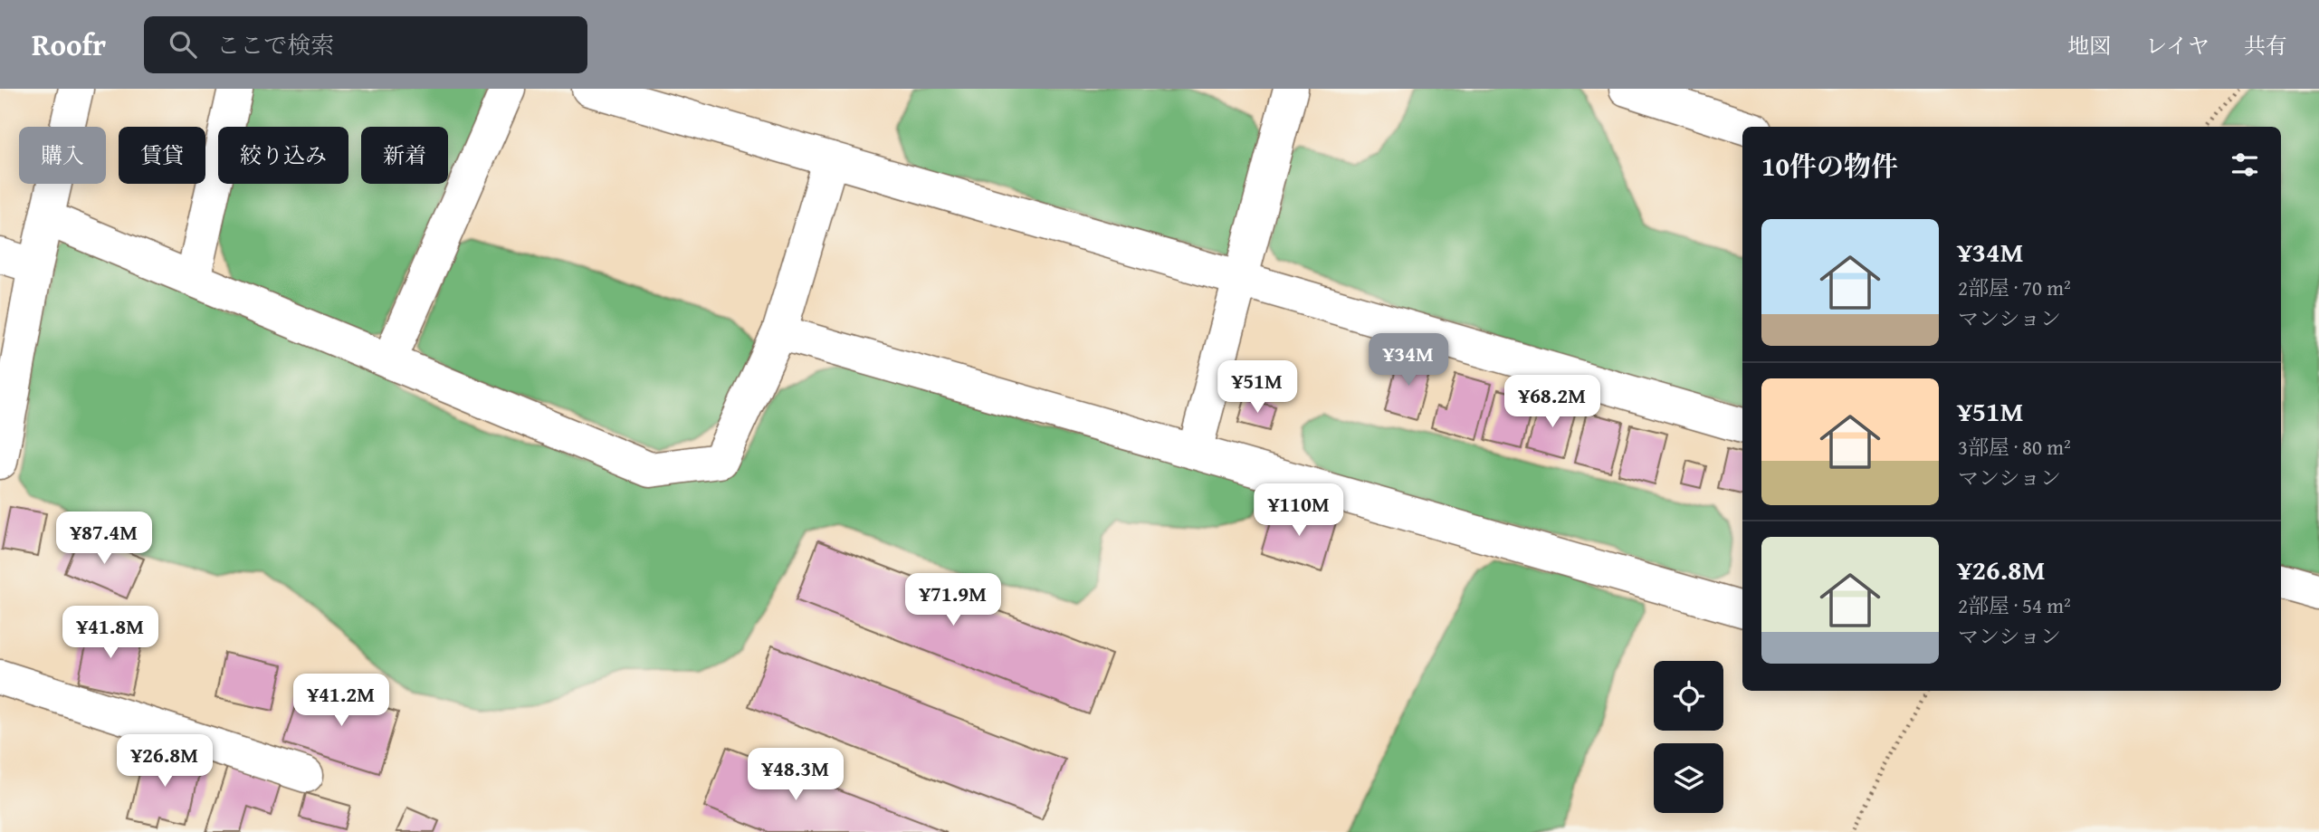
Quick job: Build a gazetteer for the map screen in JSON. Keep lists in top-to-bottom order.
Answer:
{
  "page": {
    "header": "Roofr",
    "search": "ここで検索",
    "nav": ["地図", "レイヤ", "共有"],
    "chip": [
      "購入",
      "賃貸",
      "絞り込み",
      "新着"
    ],
    "heading": "10件の物件",
    "list": [
      {
        "name": "¥34M",
        "note": "2部屋 · 70 m² · マンション"
      },
      {
        "name": "¥51M",
        "note": "3部屋 · 80 m² · マンション"
      },
      {
        "name": "¥26.8M",
        "note": "2部屋 · 54 m² · マンション"
      }
    ],
    "price": [
      "¥34M",
      "¥51M",
      "¥68.2M",
      "¥110M",
      "¥87.4M",
      "¥71.9M",
      "¥41.8M",
      "¥41.2M",
      "¥26.8M",
      "¥48.3M"
    ]
  }
}
